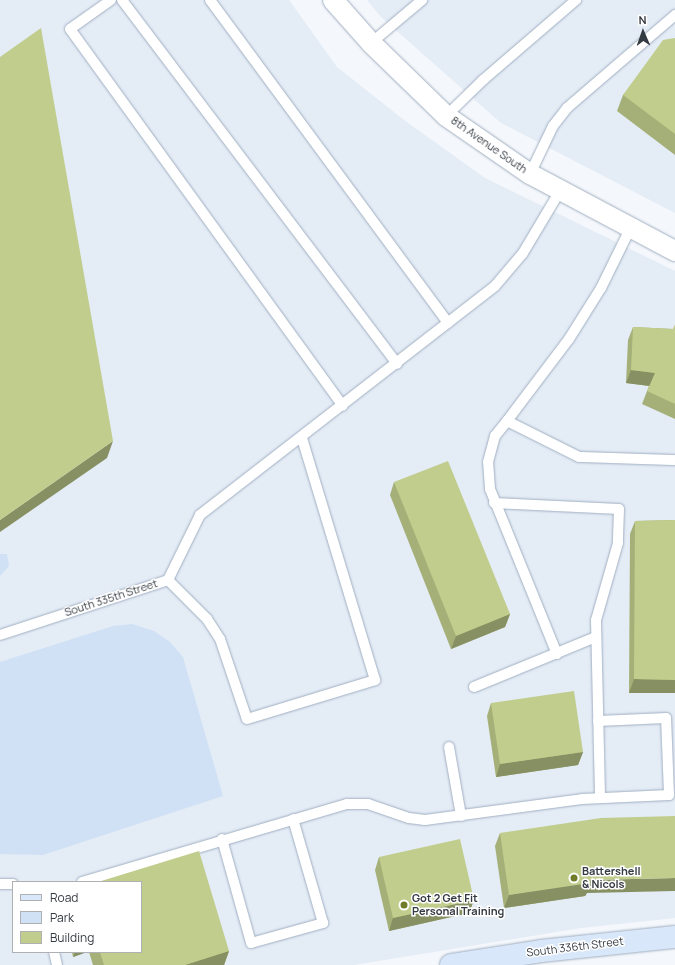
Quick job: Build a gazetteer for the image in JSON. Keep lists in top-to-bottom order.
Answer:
{
  "streets": {
    "main road": ["South 336th Street"],
    "street": ["8th Avenue South"],
    "lane": ["South 335th Street"]
  },
  "crossings": [
    ["8th Avenue South", "South 335th Street"]
  ],
  "places": ["Battershell & Nicols", "Got 2 Get Fit Personal Training"],
  "legend": ["Road", "Park", "Building"],
  "north": "top"
}
